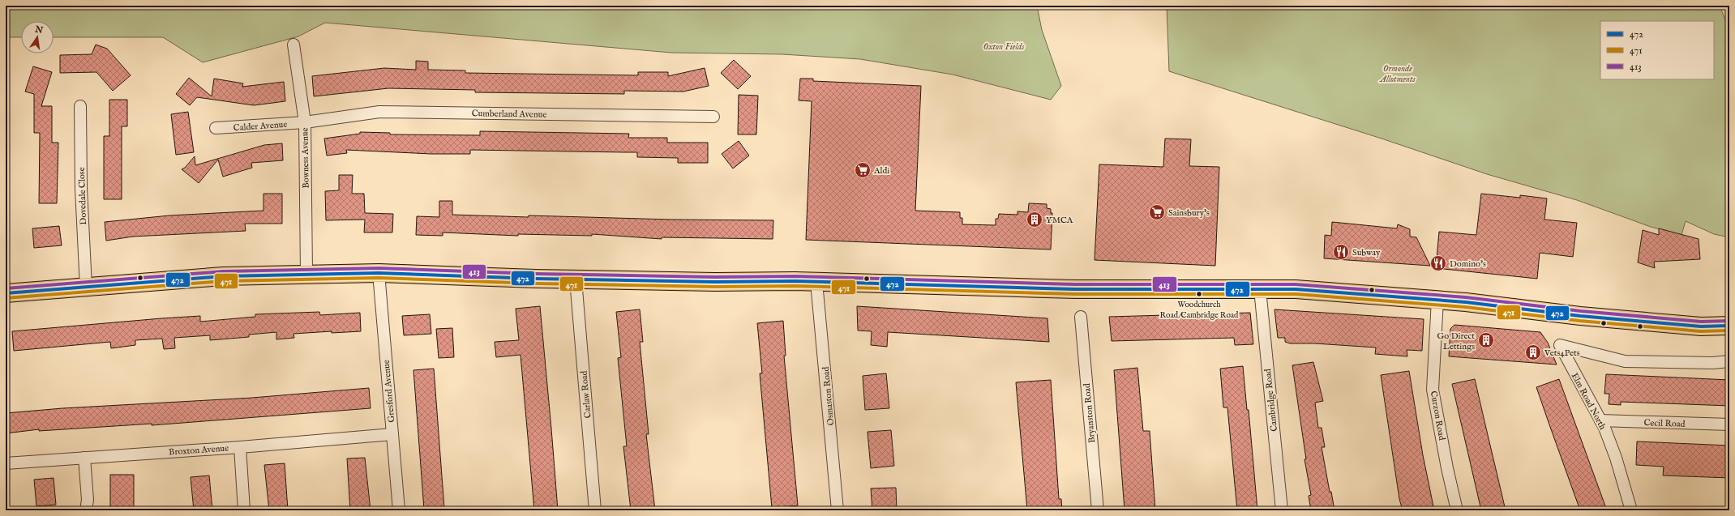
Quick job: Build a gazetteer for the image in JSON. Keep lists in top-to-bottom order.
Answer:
{
  "streets": {
    "street": [
      "Cumberland Avenue",
      "Calder Avenue",
      "Bowness Avenue",
      "Dovedale Close",
      "Gresford Avenue",
      "Carlaw Road",
      "Osmaston Road",
      "Cambridge Road",
      "Elm Road North",
      "Bryanston Road",
      "Curzon Road",
      "Cecil Road",
      "Broxton Avenue"
    ]
  },
  "crossings": [
    ["Cumberland Avenue", "Calder Avenue"],
    ["Cumberland Avenue", "Bowness Avenue"],
    ["Calder Avenue", "Bowness Avenue"],
    ["Gresford Avenue", "Broxton Avenue"],
    ["Elm Road North", "Cecil Road"]
  ],
  "parks": ["Oxton Fields", "Ormonde Allotments"],
  "places": {
    "supermarket": ["Aldi", "Sainsbury's"],
    "building": ["YMCA", "Go Direct Lettings", "Vets4Pets"],
    "restaurant": ["Subway", "Domino's"],
    "other": ["Woodchurch Road/Cambridge Road"]
  },
  "lines": ["transit line 413", "transit line 472", "transit line 471"],
  "legend": ["472", "471", "413"],
  "north": "top"
}
